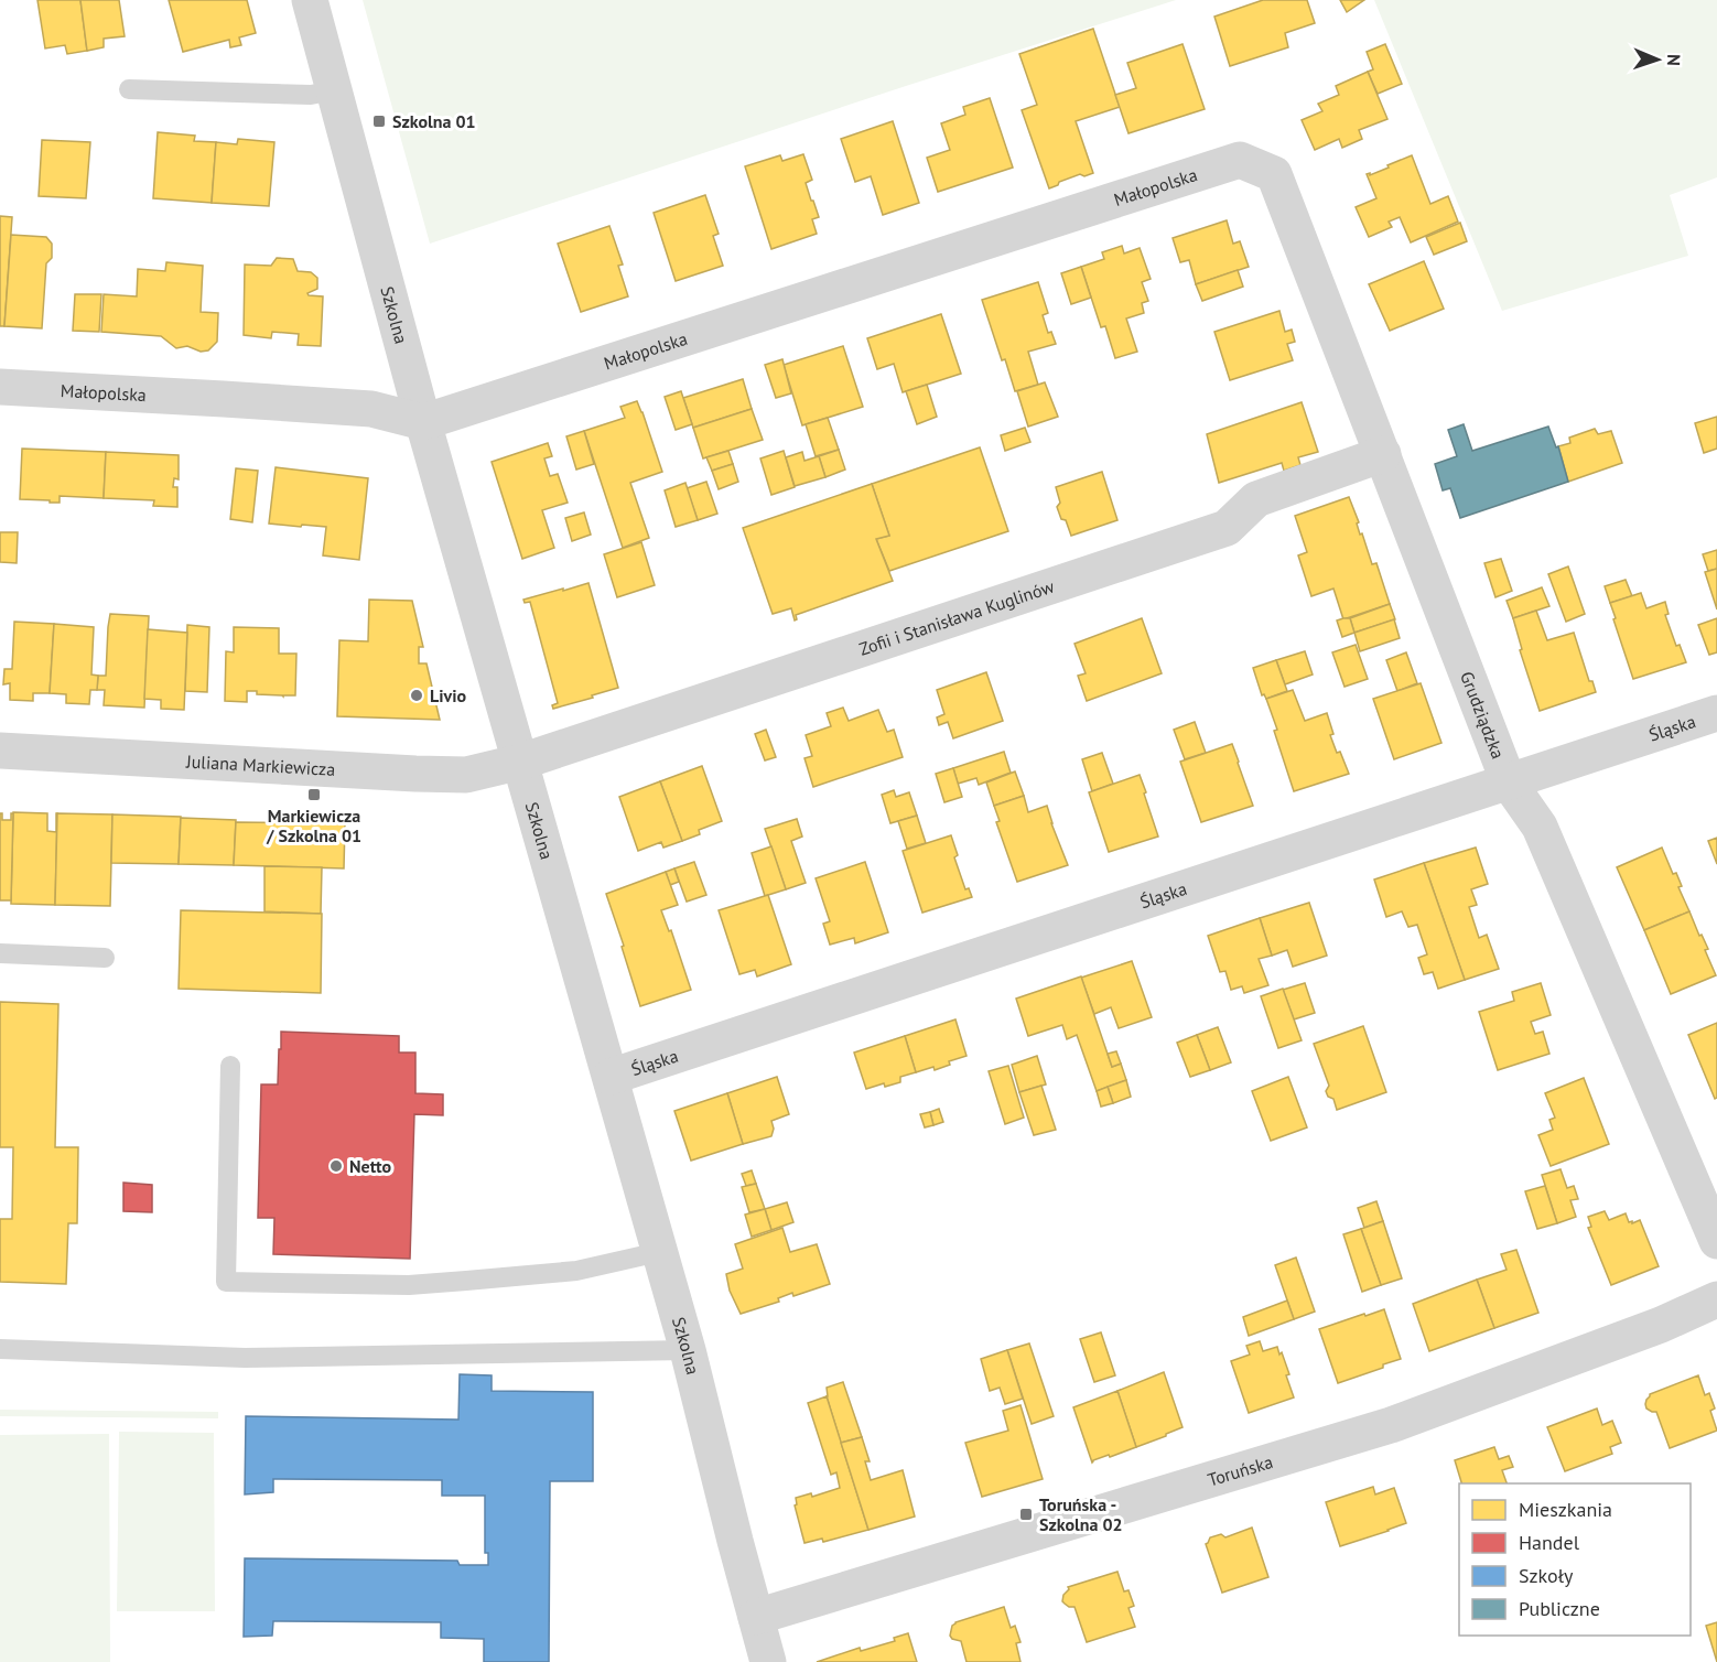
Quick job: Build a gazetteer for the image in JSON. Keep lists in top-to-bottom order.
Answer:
{
  "streets": {
    "street": [
      "Małopolska",
      "Szkolna",
      "Zofii i Stanisława Kuglinów",
      "Grudziądzka",
      "Śląska",
      "Juliana Markiewicza",
      "Toruńska"
    ]
  },
  "crossings": [
    ["Małopolska", "Szkolna"],
    ["Małopolska", "Grudziądzka"],
    ["Szkolna", "Zofii i Stanisława Kuglinów"],
    ["Szkolna", "Śląska"],
    ["Szkolna", "Juliana Markiewicza"],
    ["Szkolna", "Toruńska"],
    ["Zofii i Stanisława Kuglinów", "Grudziądzka"],
    ["Zofii i Stanisława Kuglinów", "Juliana Markiewicza"],
    ["Grudziądzka", "Śląska"]
  ],
  "places": {
    "transit": ["Szkolna 01", "Markiewicza / Szkolna 01", "Toruńska - Szkolna 02"],
    "other": ["Livio", "Netto"]
  },
  "legend": [
    "Mieszkania",
    "Handel",
    "Szkoły",
    "Publiczne"
  ],
  "north": "right"
}
